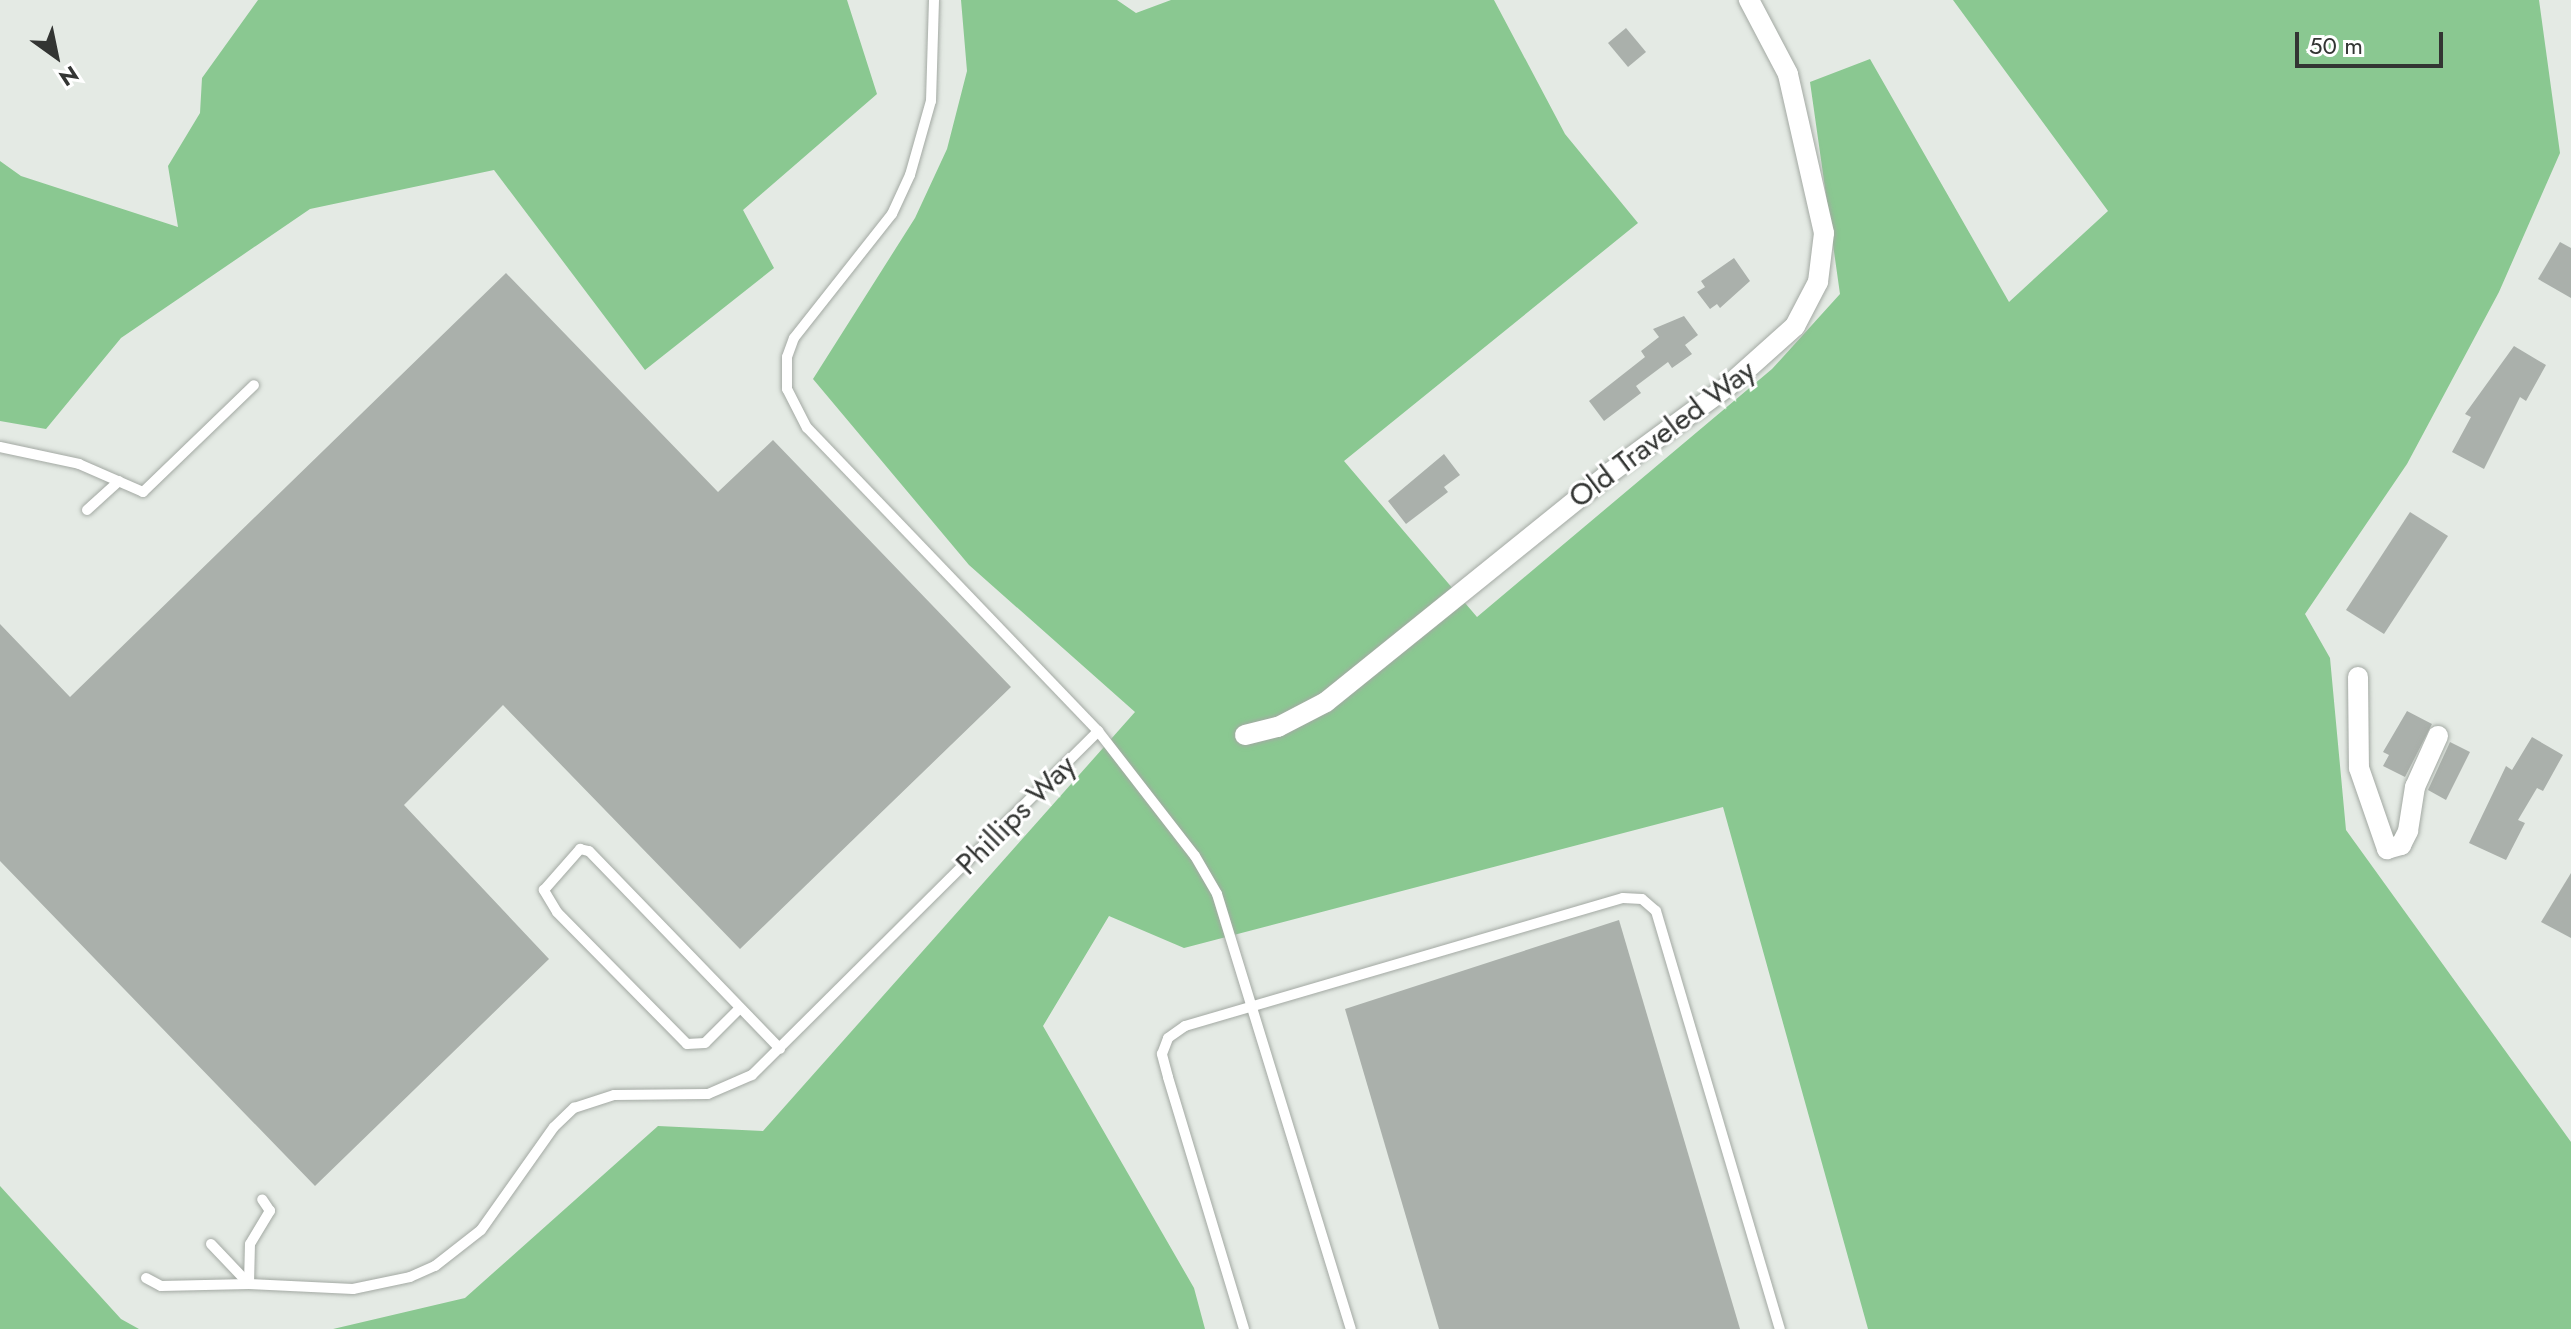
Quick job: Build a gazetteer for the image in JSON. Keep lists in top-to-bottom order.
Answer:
{
  "streets": {
    "street": ["Old Traveled Way"],
    "lane": ["Phillips Way"]
  },
  "scale_bar": "50 m",
  "north": "bottom right"
}
